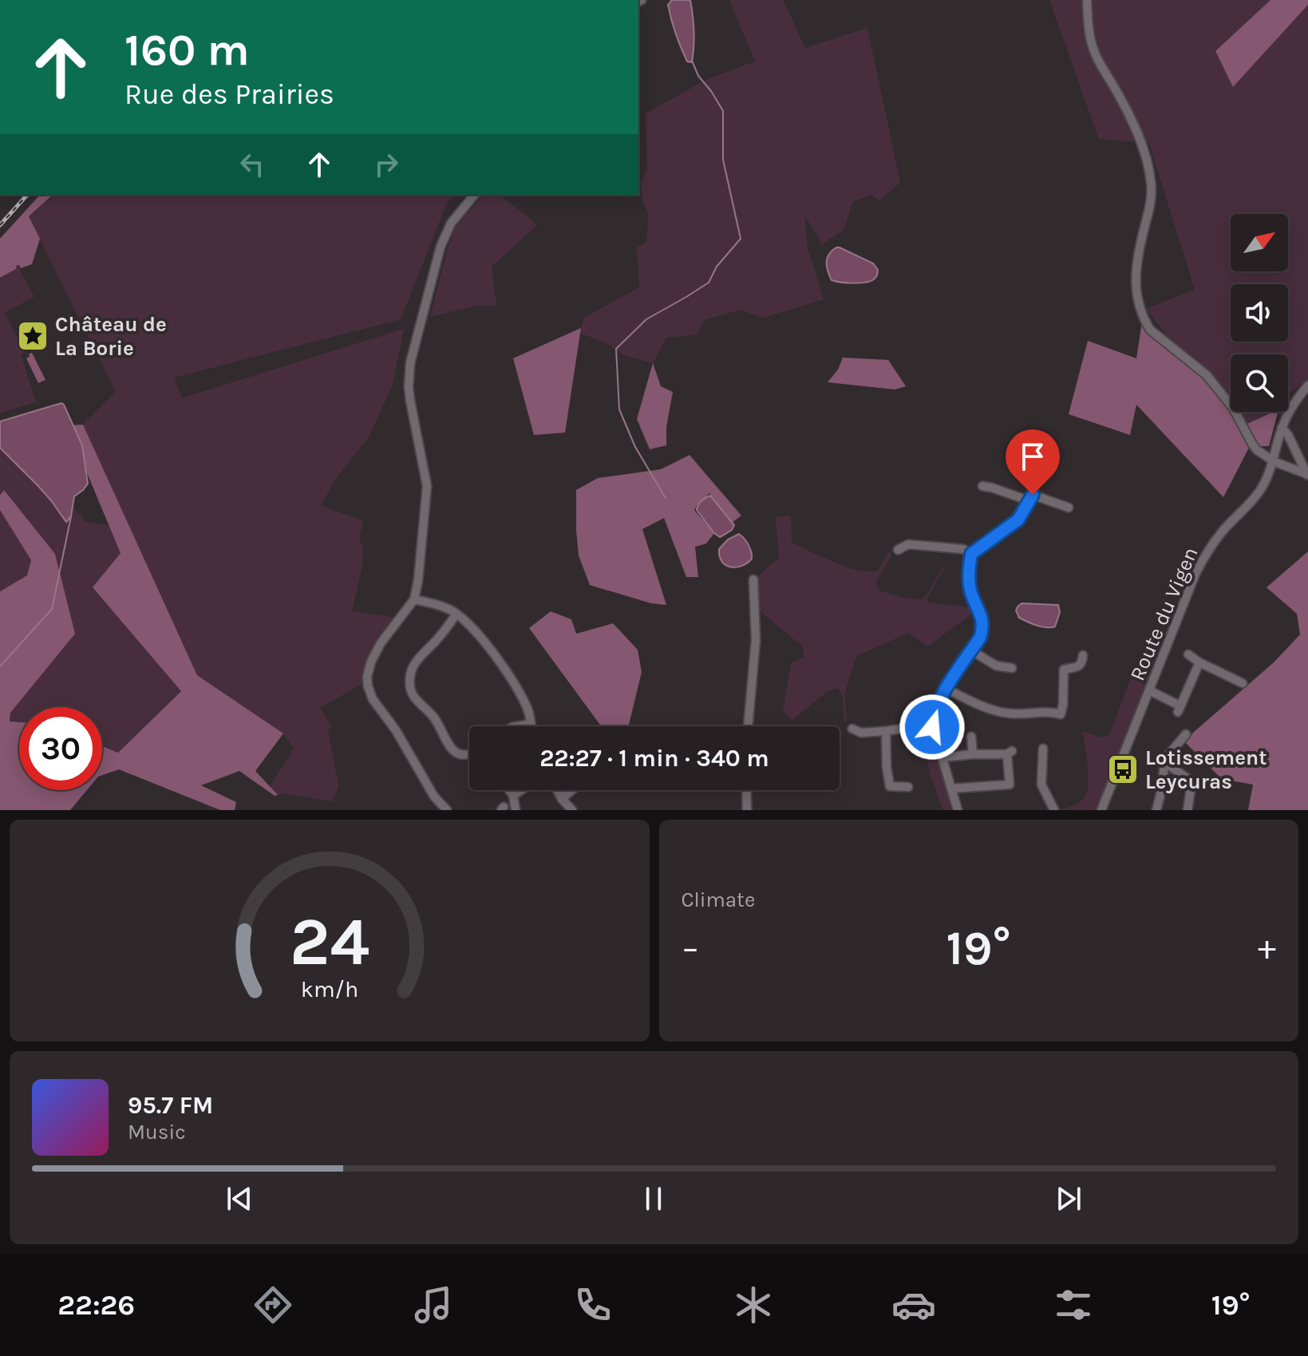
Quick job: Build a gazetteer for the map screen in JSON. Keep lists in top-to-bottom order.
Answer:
{
  "streets": {
    "street": ["Route du Vigen"]
  },
  "places": {
    "place": ["Château de La Borie"],
    "bus stop": ["Lotissement Leycuras"]
  },
  "north": "top right",
  "page": {
    "turn": ["160 m", "Rue des Prairies"],
    "limit": "30",
    "trip": "22:27 · 1 min · 340 m",
    "tile": "Climate",
    "heat": ["−", "19°", "+"],
    "song": ["95.7 FM", "Music"],
    "tabs": ["22:26", "19°"],
    "gauge": ["24", "km/h"]
  }
}
